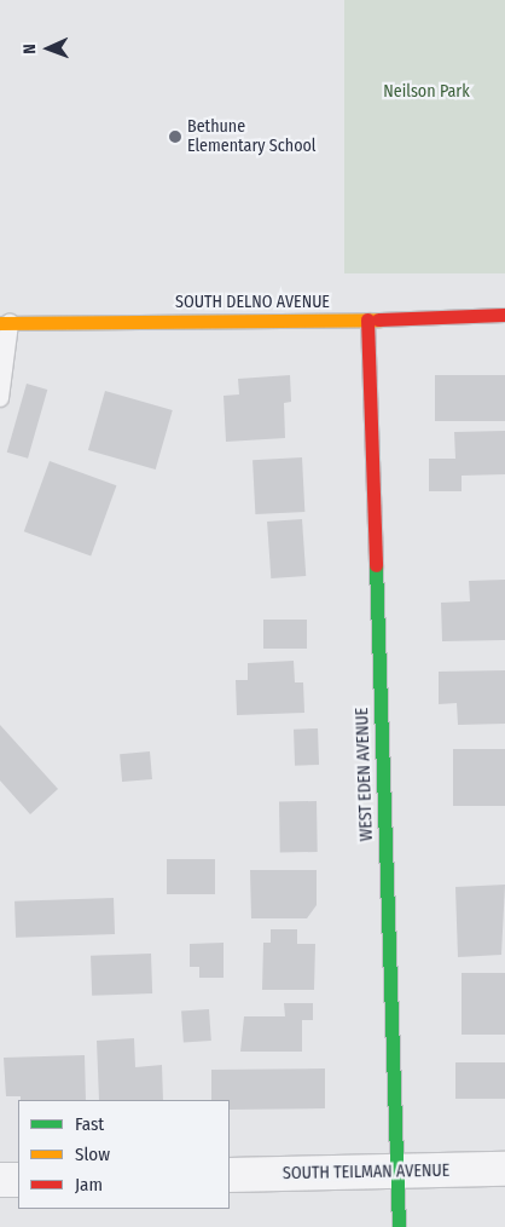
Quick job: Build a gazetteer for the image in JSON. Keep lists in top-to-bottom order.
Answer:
{
  "streets": {
    "street": ["SOUTH DELNO AVENUE", "WEST EDEN AVENUE", "SOUTH TEILMAN AVENUE"]
  },
  "crossings": [
    ["SOUTH DELNO AVENUE", "WEST EDEN AVENUE"],
    ["WEST EDEN AVENUE", "SOUTH TEILMAN AVENUE"]
  ],
  "parks": ["Neilson Park"],
  "places": ["Bethune Elementary School"],
  "legend": ["Fast", "Slow", "Jam"],
  "north": "left"
}
